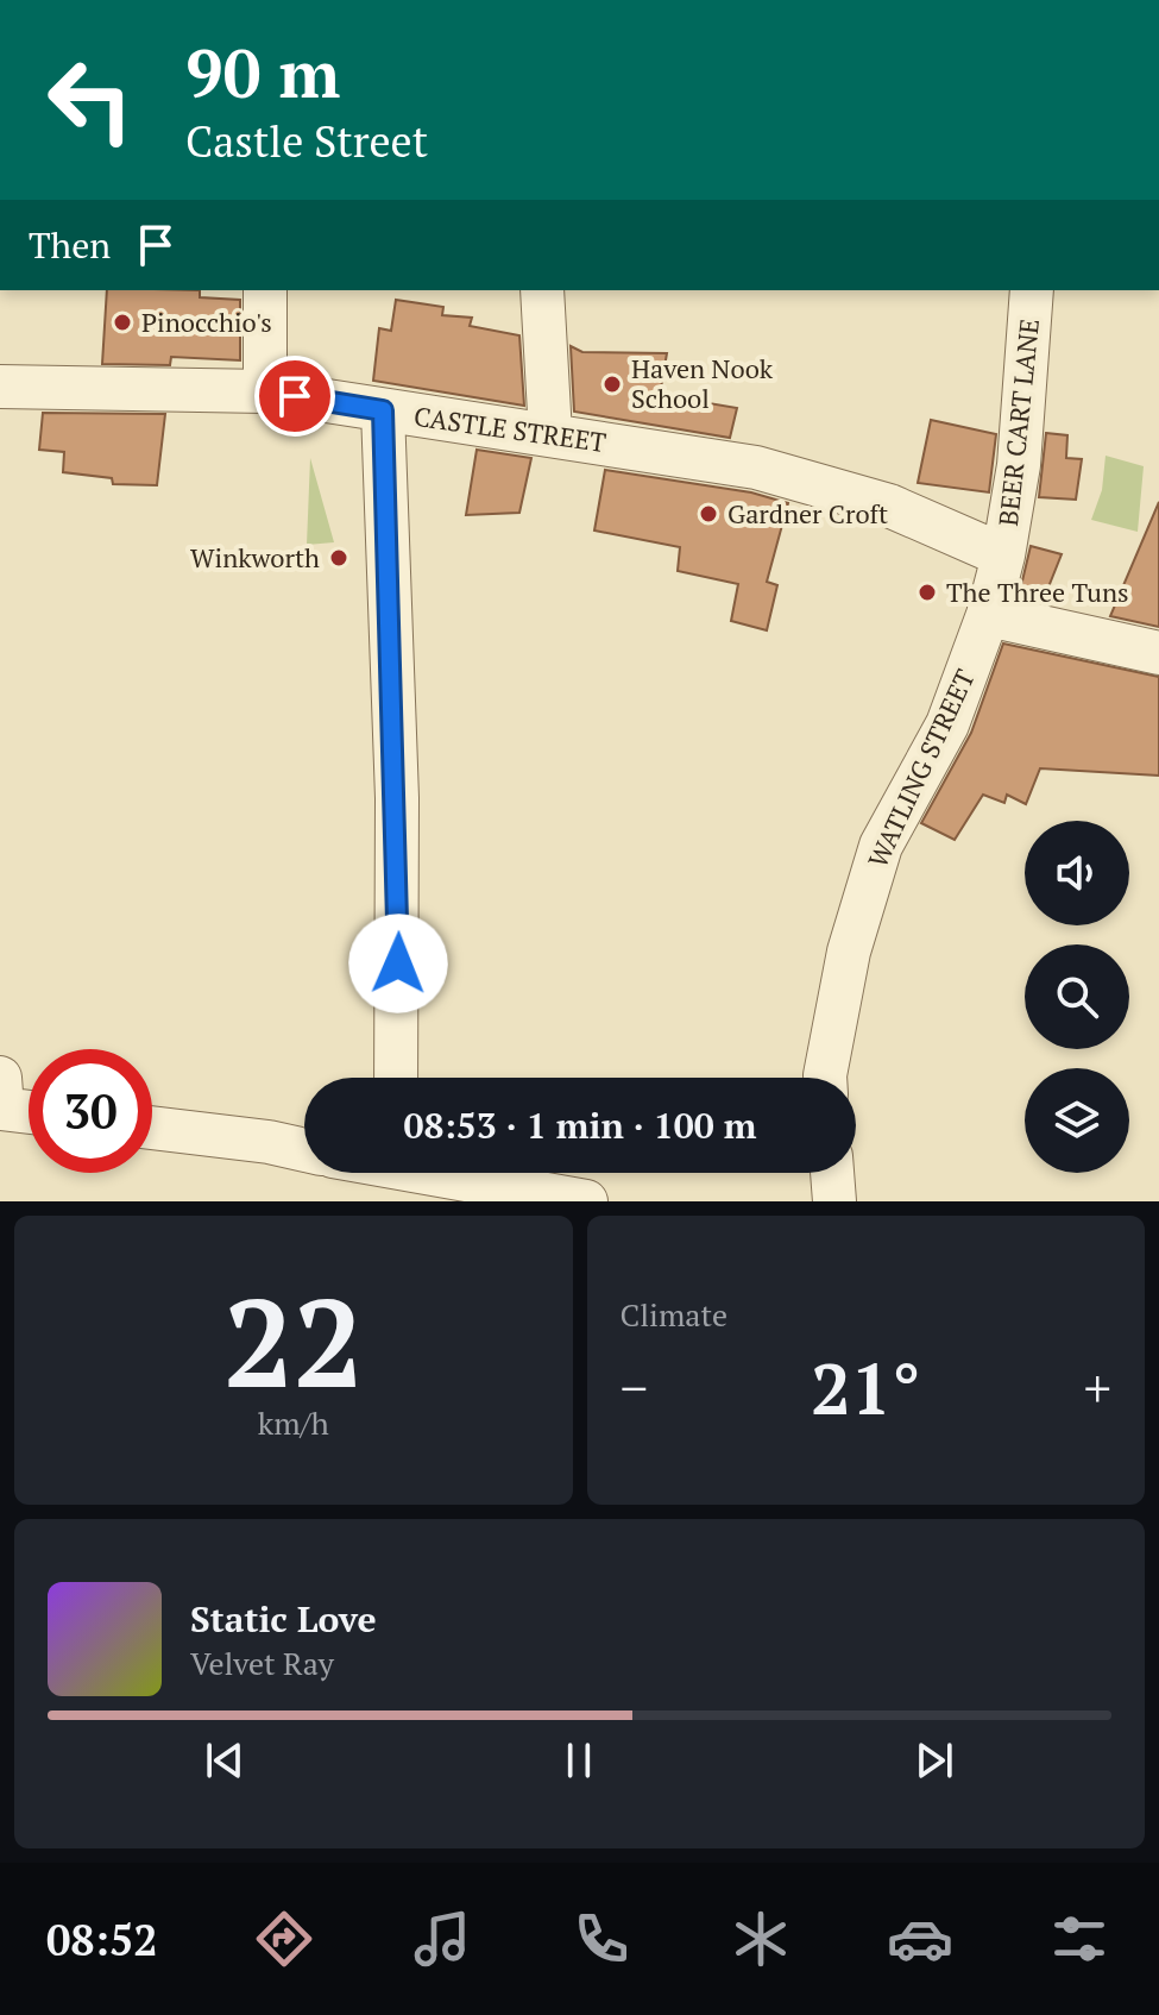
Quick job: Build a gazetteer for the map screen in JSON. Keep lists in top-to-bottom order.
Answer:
{
  "streets": {
    "street": ["BEER CART LANE", "CASTLE STREET", "WATLING STREET"]
  },
  "crossings": [
    ["BEER CART LANE", "CASTLE STREET"],
    ["BEER CART LANE", "WATLING STREET"],
    ["CASTLE STREET", "WATLING STREET"]
  ],
  "places": [
    "Pinocchio's",
    "Haven Nook School",
    "Gardner Croft",
    "Winkworth",
    "The Three Tuns"
  ],
  "page": {
    "turn": ["90 m", "Castle Street"],
    "then": "Then",
    "limit": "30",
    "trip": "08:53 · 1 min · 100 m",
    "tile": [
      ["22", "km/h"],
      "Climate"
    ],
    "heat": ["−", "21°", "+"],
    "song": ["Static Love", "Velvet Ray"],
    "tabs": "08:52"
  }
}
